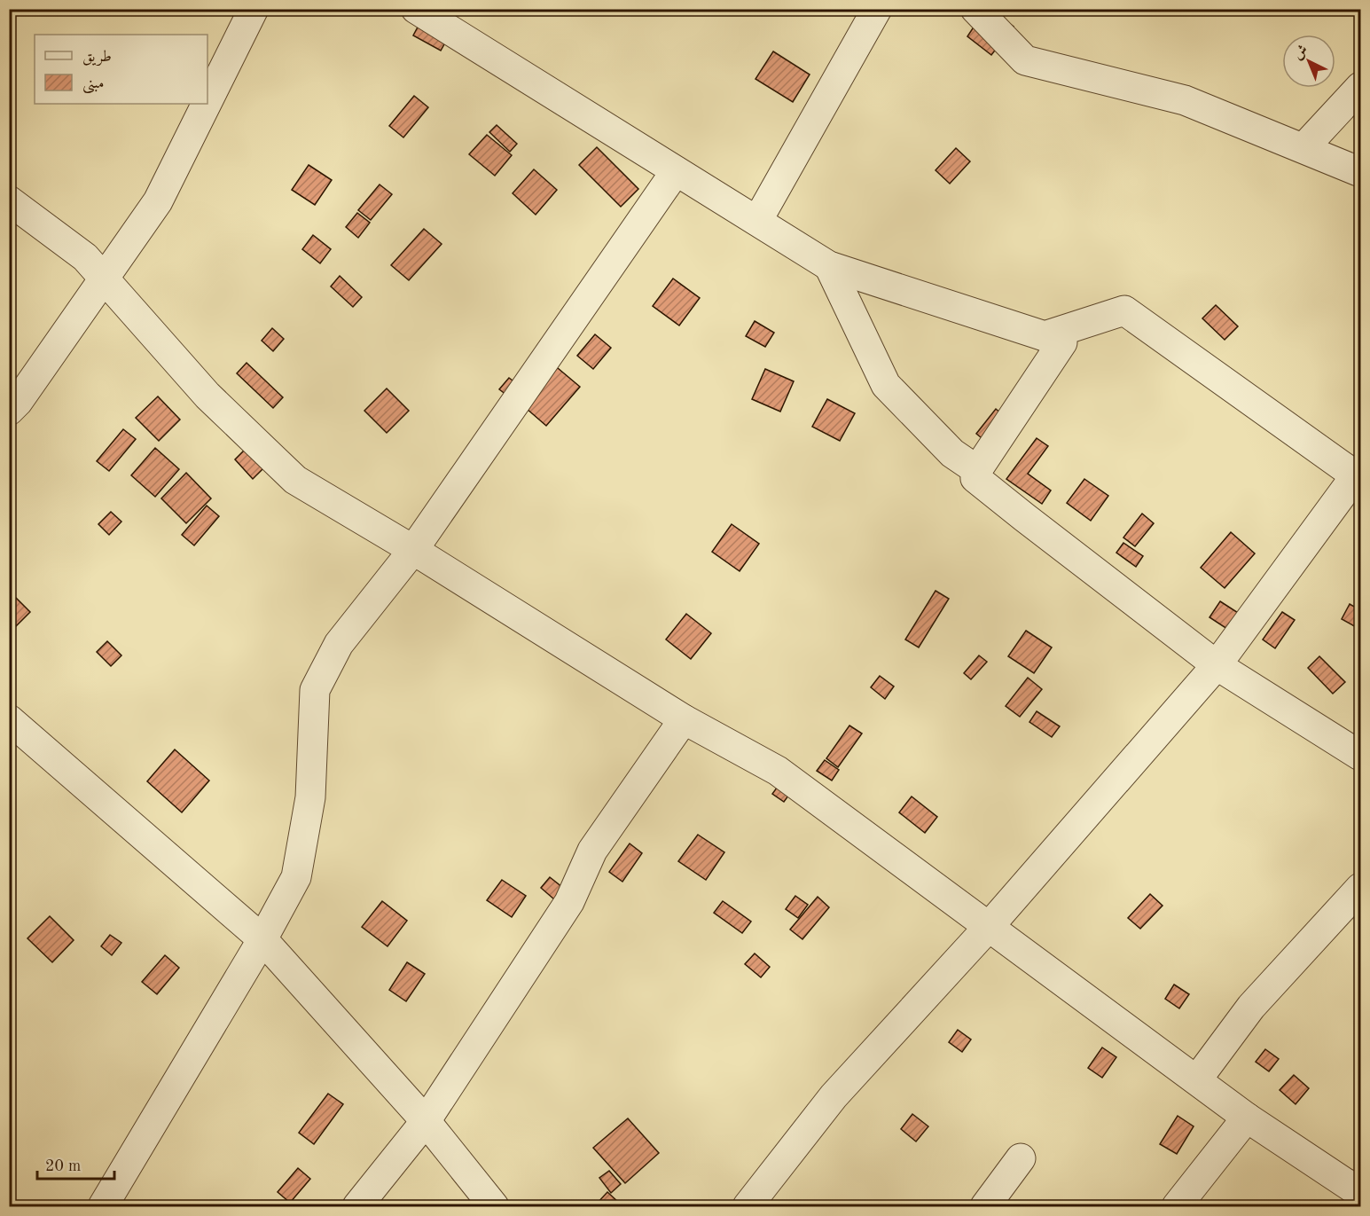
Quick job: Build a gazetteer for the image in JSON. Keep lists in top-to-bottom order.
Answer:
{
  "legend": ["طريق", "مبنى"],
  "scale_bar": "20 m",
  "north": "top left"
}
